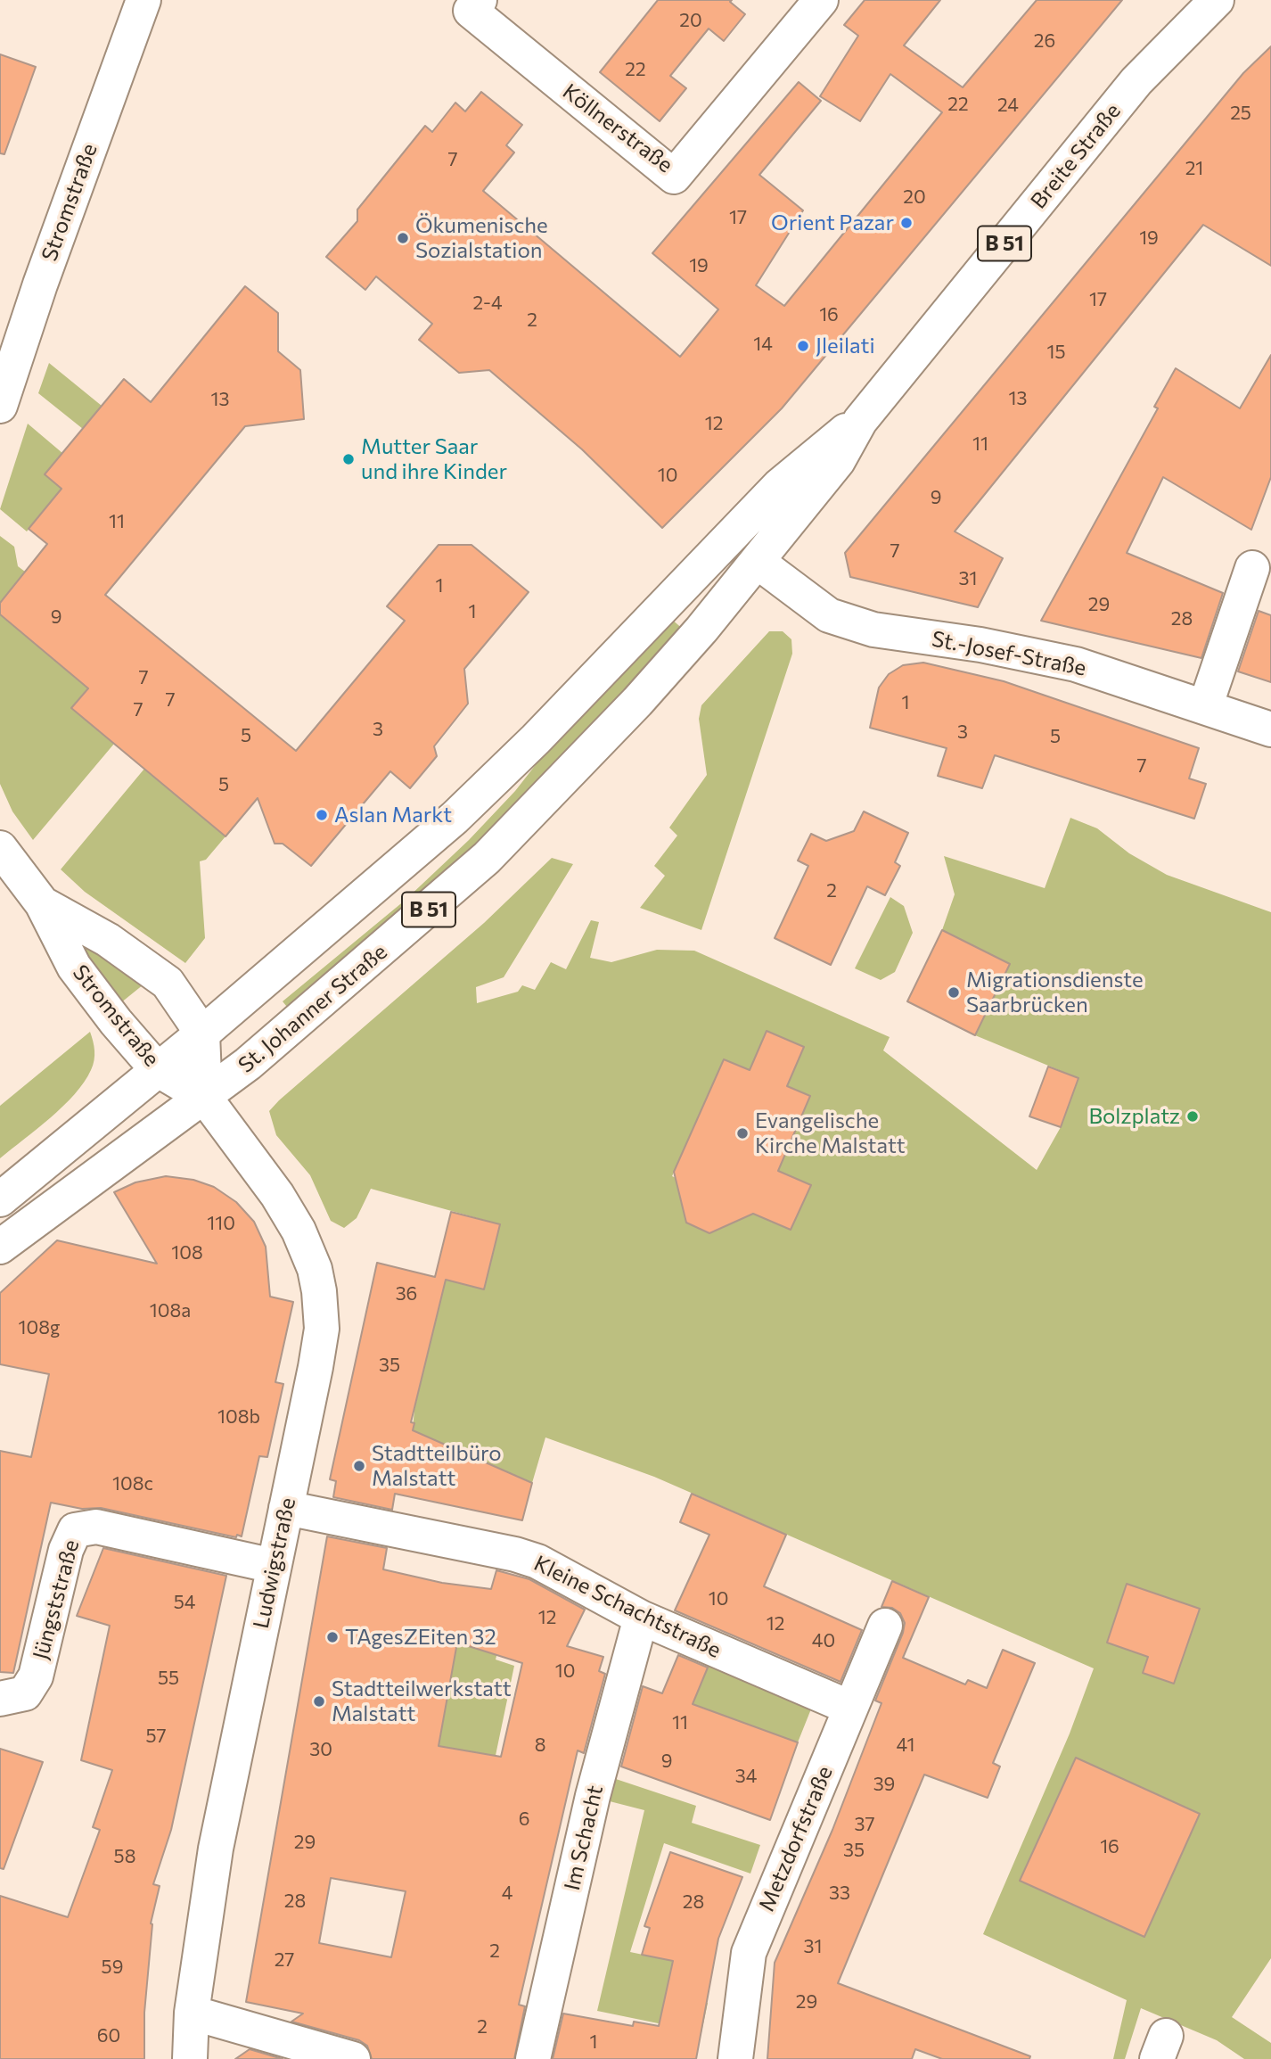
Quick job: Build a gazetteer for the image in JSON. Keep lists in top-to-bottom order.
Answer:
{
  "streets": {
    "street": [
      "Köllnerstraße",
      "Breite Straße",
      "Stromstraße",
      "B 51",
      "St.-Josef-Straße",
      "St. Johanner Straße",
      "Ludwigstraße",
      "Jüngststraße",
      "Kleine Schachtstraße",
      "Im Schacht",
      "Metzdorfstraße"
    ]
  },
  "crossings": [
    ["Breite Straße", "Stromstraße"],
    ["Breite Straße", "B 51"],
    ["Breite Straße", "St.-Josef-Straße"],
    ["Breite Straße", "St. Johanner Straße"],
    ["Stromstraße", "B 51"],
    ["Stromstraße", "St. Johanner Straße"],
    ["Stromstraße", "Ludwigstraße"],
    ["St. Johanner Straße", "Ludwigstraße"],
    ["Ludwigstraße", "Jüngststraße"],
    ["Ludwigstraße", "Kleine Schachtstraße"],
    ["Kleine Schachtstraße", "Im Schacht"],
    ["Kleine Schachtstraße", "Metzdorfstraße"]
  ],
  "places": [
    "Orient Pazar",
    "Ökumenische Sozialstation",
    "Jleilati",
    "Mutter Saar und ihre Kinder",
    "Aslan Markt",
    "Migrationsdienste Saarbrücken",
    "Bolzplatz",
    "Evangelische Kirche Malstatt",
    "Stadtteilbüro Malstatt",
    "TAgesZEiten 32",
    "Stadtteilwerkstatt Malstatt"
  ],
  "house_numbers": [
    "20",
    "26",
    "22",
    "22",
    "24",
    "25",
    "7",
    "21",
    "20",
    "17",
    "19",
    "19",
    "17",
    "2-4",
    "16",
    "2",
    "14",
    "15",
    "13",
    "13",
    "12",
    "11",
    "10",
    "9",
    "11",
    "7",
    "31",
    "1",
    "29",
    "1",
    "9",
    "28",
    "7",
    "7",
    "1",
    "7",
    "3",
    "3",
    "5",
    "5",
    "7",
    "5",
    "2",
    "110",
    "108",
    "36",
    "108a",
    "108g",
    "35",
    "108b",
    "108c",
    "10",
    "54",
    "12",
    "12",
    "40",
    "10",
    "55",
    "11",
    "57",
    "8",
    "41",
    "30",
    "9",
    "34",
    "39",
    "6",
    "37",
    "29",
    "16",
    "35",
    "58",
    "4",
    "33",
    "28",
    "28",
    "31",
    "2",
    "27",
    "59",
    "29",
    "2",
    "60",
    "1"
  ]
}
